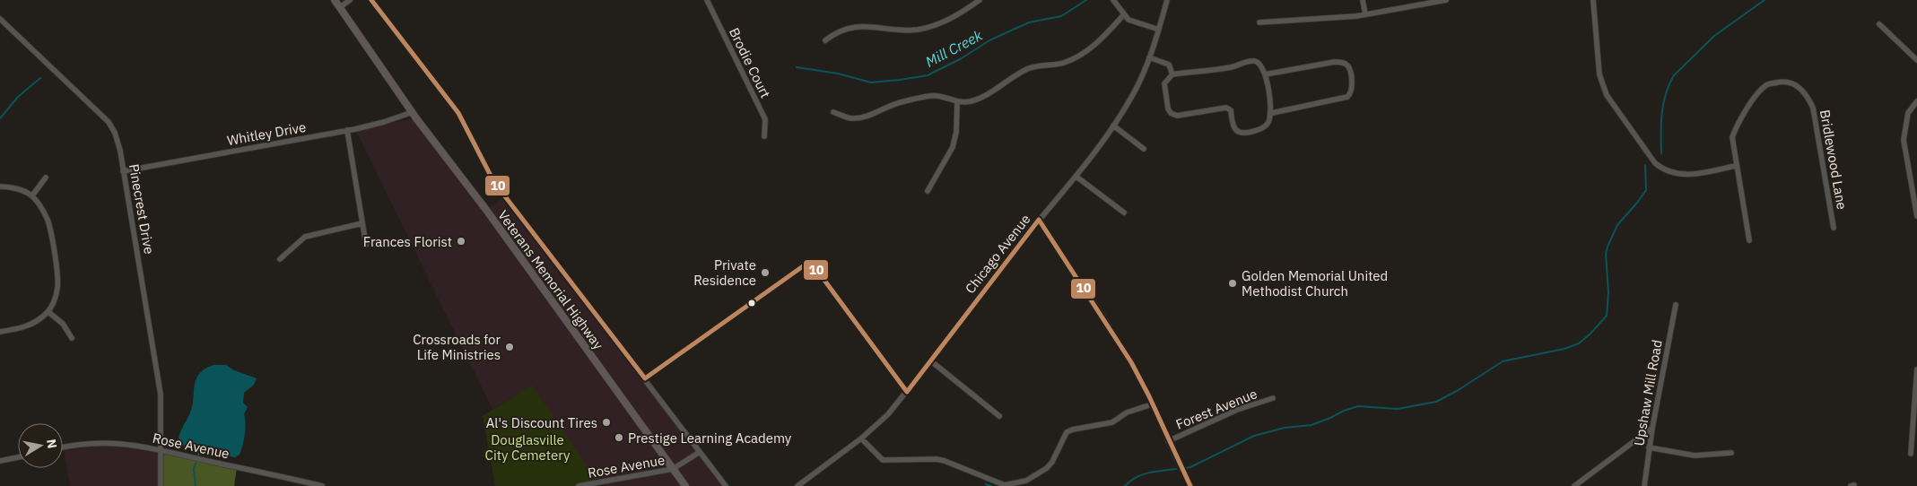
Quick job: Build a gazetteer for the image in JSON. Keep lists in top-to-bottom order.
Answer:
{
  "streets": {
    "main road": ["Veterans Memorial Highway"],
    "street": [
      "Brodie Court",
      "Whitley Drive",
      "Bridlewood Lane",
      "Pinecrest Drive",
      "Chicago Avenue",
      "Upshaw Mill Road",
      "Forest Avenue",
      "Rose Avenue"
    ]
  },
  "crossings": [
    ["Whitley Drive", "Pinecrest Drive"],
    ["Whitley Drive", "Veterans Memorial Highway"],
    ["Pinecrest Drive", "Rose Avenue"],
    ["Veterans Memorial Highway", "Rose Avenue"]
  ],
  "water": ["Mill Creek"],
  "parks": ["Douglasville City Cemetery"],
  "places": [
    "Frances Florist",
    "Private Residence",
    "Golden Memorial United Methodist Church",
    "Crossroads for Life Ministries",
    "Al's Discount Tires",
    "Prestige Learning Academy"
  ],
  "lines": ["transit line 10"],
  "north": "right"
}
